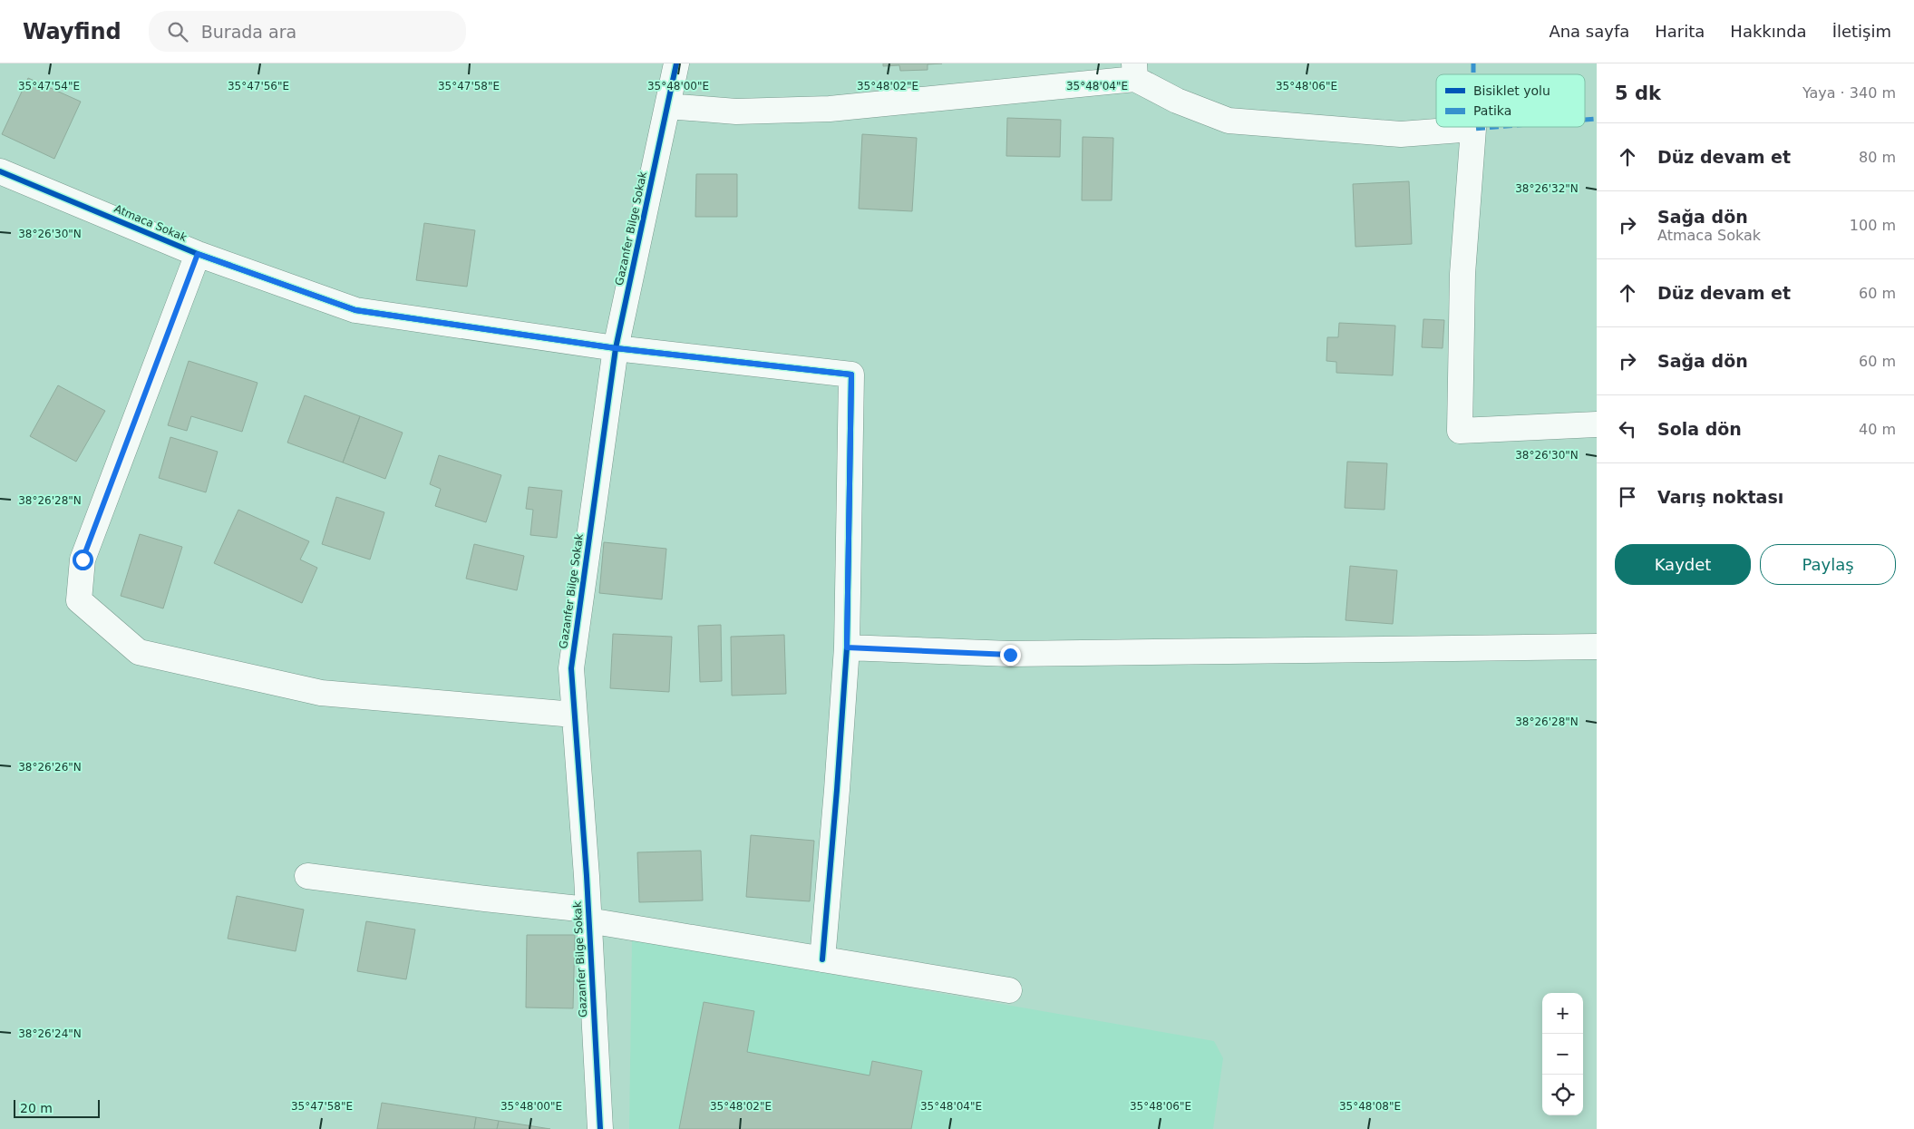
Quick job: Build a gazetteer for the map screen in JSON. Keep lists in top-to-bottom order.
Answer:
{
  "streets": {
    "street": ["Atmaca Sokak", "Gazanfer Bilge Sokak"]
  },
  "crossings": [
    ["Atmaca Sokak", "Gazanfer Bilge Sokak"]
  ],
  "legend": ["Bisiklet yolu", "Patika"],
  "scale_bar": "20 m",
  "page": {
    "header": "Wayfind",
    "search": "Burada ara",
    "nav": [
      "Ana sayfa",
      "Harita",
      "Hakkında",
      "İletişim"
    ],
    "heading": ["5 dk", "Yaya · 340 m"],
    "list": [
      ["Düz devam et", "80 m"],
      ["Sağa dön", "Atmaca Sokak", "100 m"],
      ["Düz devam et", "60 m"],
      ["Sağa dön", "60 m"],
      ["Sola dön", "40 m"],
      "Varış noktası"
    ],
    "buttons": ["Kaydet", "Paylaş"],
    "map_buttons": ["+", "−"],
    "scale": "20 m"
  },
  "coordinates": [
    "35°47'54\"E",
    "35°47'56\"E",
    "35°47'58\"E",
    "35°48'00\"E",
    "35°48'02\"E",
    "35°48'04\"E",
    "35°48'06\"E",
    "38°26'32\"N",
    "38°26'30\"N",
    "38°26'28\"N",
    "38°26'26\"N",
    "38°26'24\"N",
    "35°48'08\"E"
  ]
}
